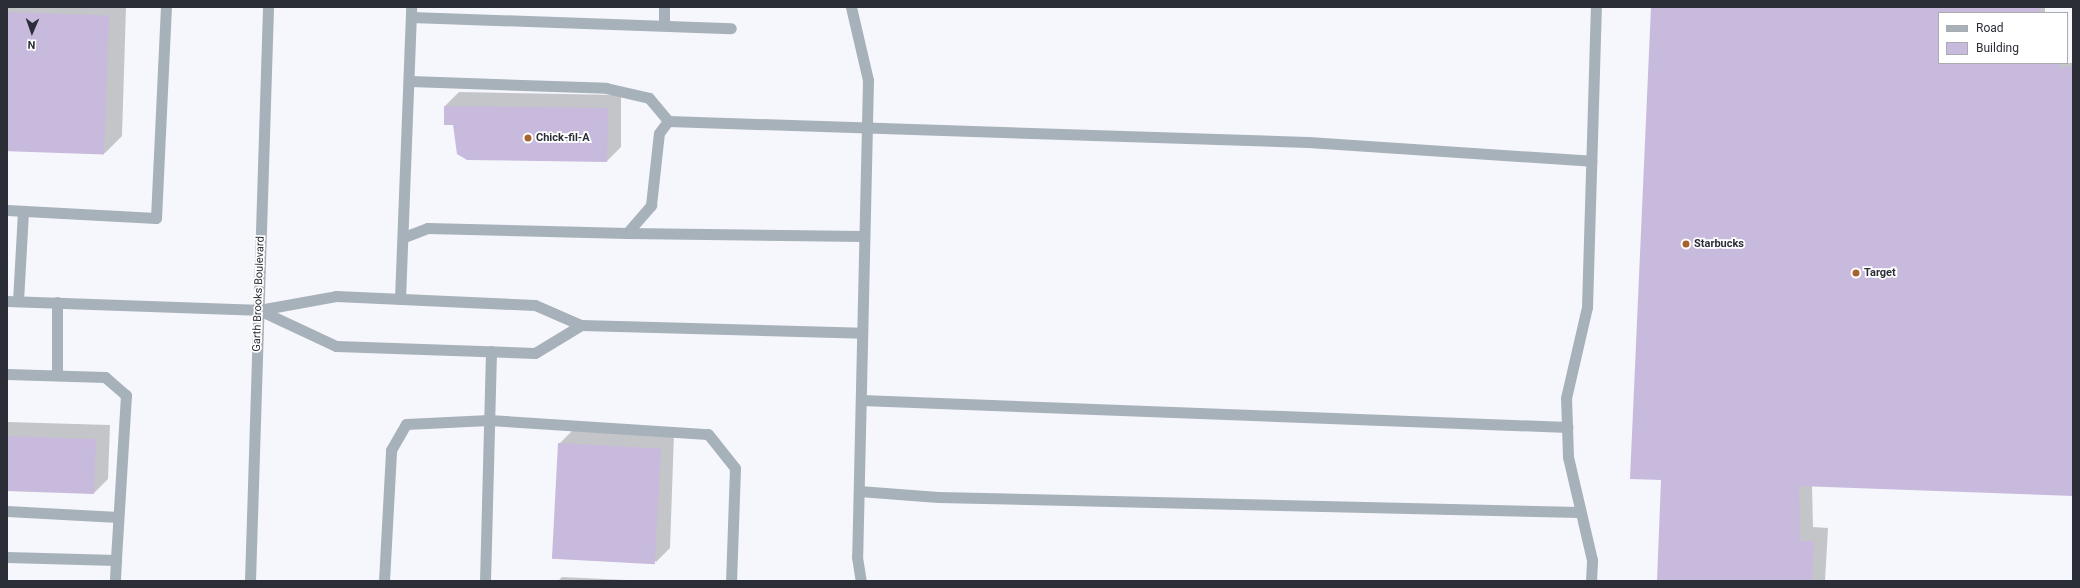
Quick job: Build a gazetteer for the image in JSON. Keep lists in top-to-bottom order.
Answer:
{
  "streets": {
    "street": ["Garth Brooks Boulevard"]
  },
  "places": ["Chick-fil-A", "Starbucks", "Target"],
  "legend": ["Road", "Building"],
  "north": "bottom"
}
